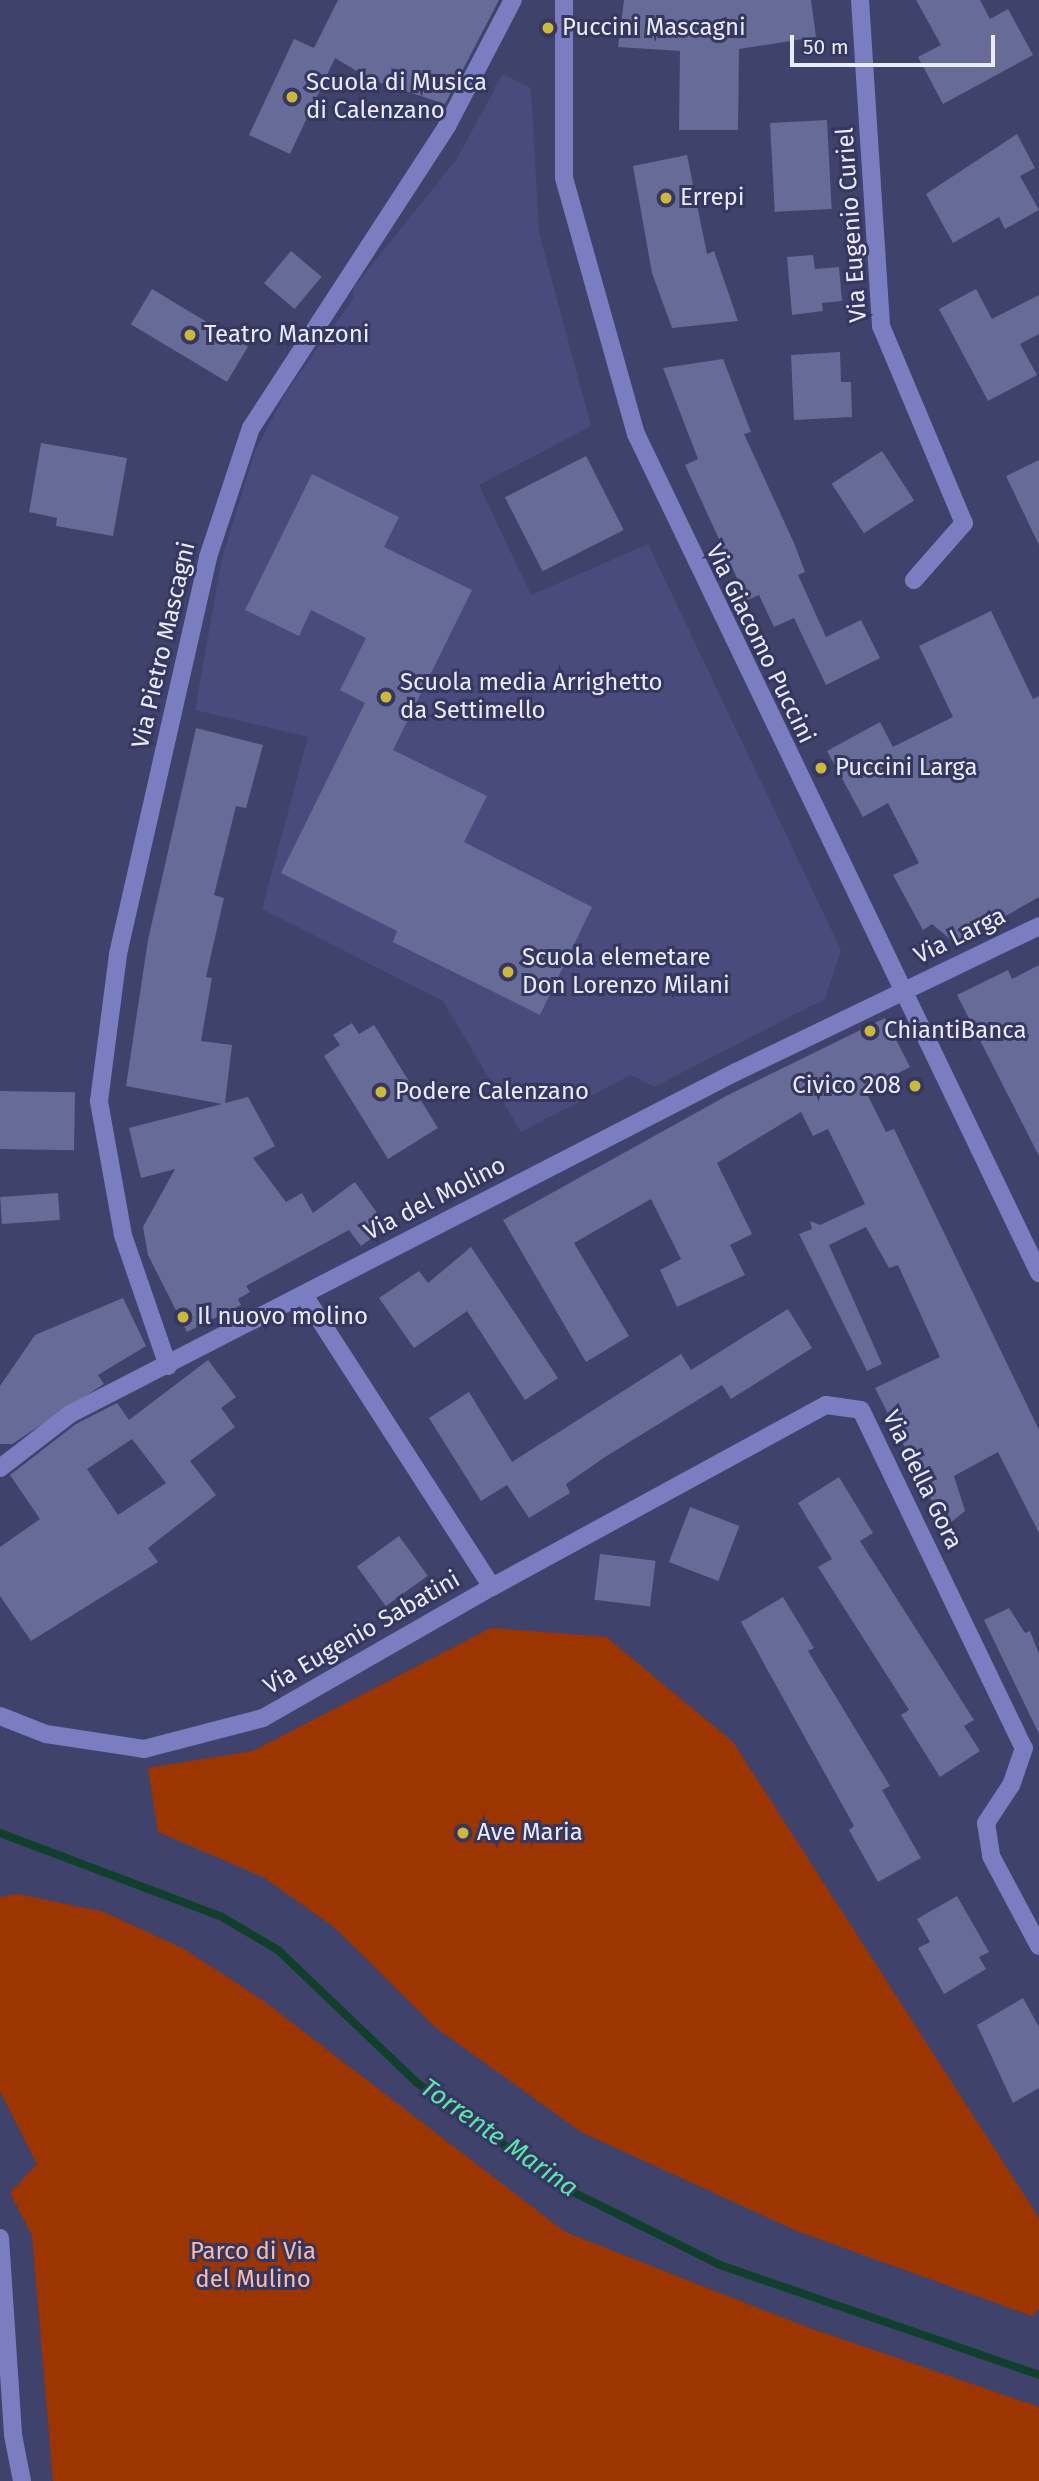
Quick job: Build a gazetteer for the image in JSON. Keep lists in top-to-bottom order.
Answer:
{
  "streets": {
    "street": [
      "Via Eugenio Curiel",
      "Via Giacomo Puccini",
      "Via Pietro Mascagni",
      "Via Larga",
      "Via del Molino",
      "Via della Gora",
      "Via Eugenio Sabatini"
    ]
  },
  "crossings": [
    ["Via Giacomo Puccini", "Via Larga"],
    ["Via Giacomo Puccini", "Via del Molino"],
    ["Via Pietro Mascagni", "Via del Molino"],
    ["Via Larga", "Via del Molino"],
    ["Via del Molino", "Via Eugenio Sabatini"],
    ["Via della Gora", "Via Eugenio Sabatini"]
  ],
  "water": ["Torrente Marina"],
  "parks": ["Parco di Via del Mulino"],
  "places": [
    "Puccini Mascagni",
    "Scuola di Musica di Calenzano",
    "Errepi",
    "Teatro Manzoni",
    "Scuola media Arrighetto da Settimello",
    "Puccini Larga",
    "Scuola elemetare Don Lorenzo Milani",
    "ChiantiBanca",
    "Civico 208",
    "Podere Calenzano",
    "Il nuovo molino",
    "Ave Maria"
  ],
  "scale_bar": "50 m"
}
